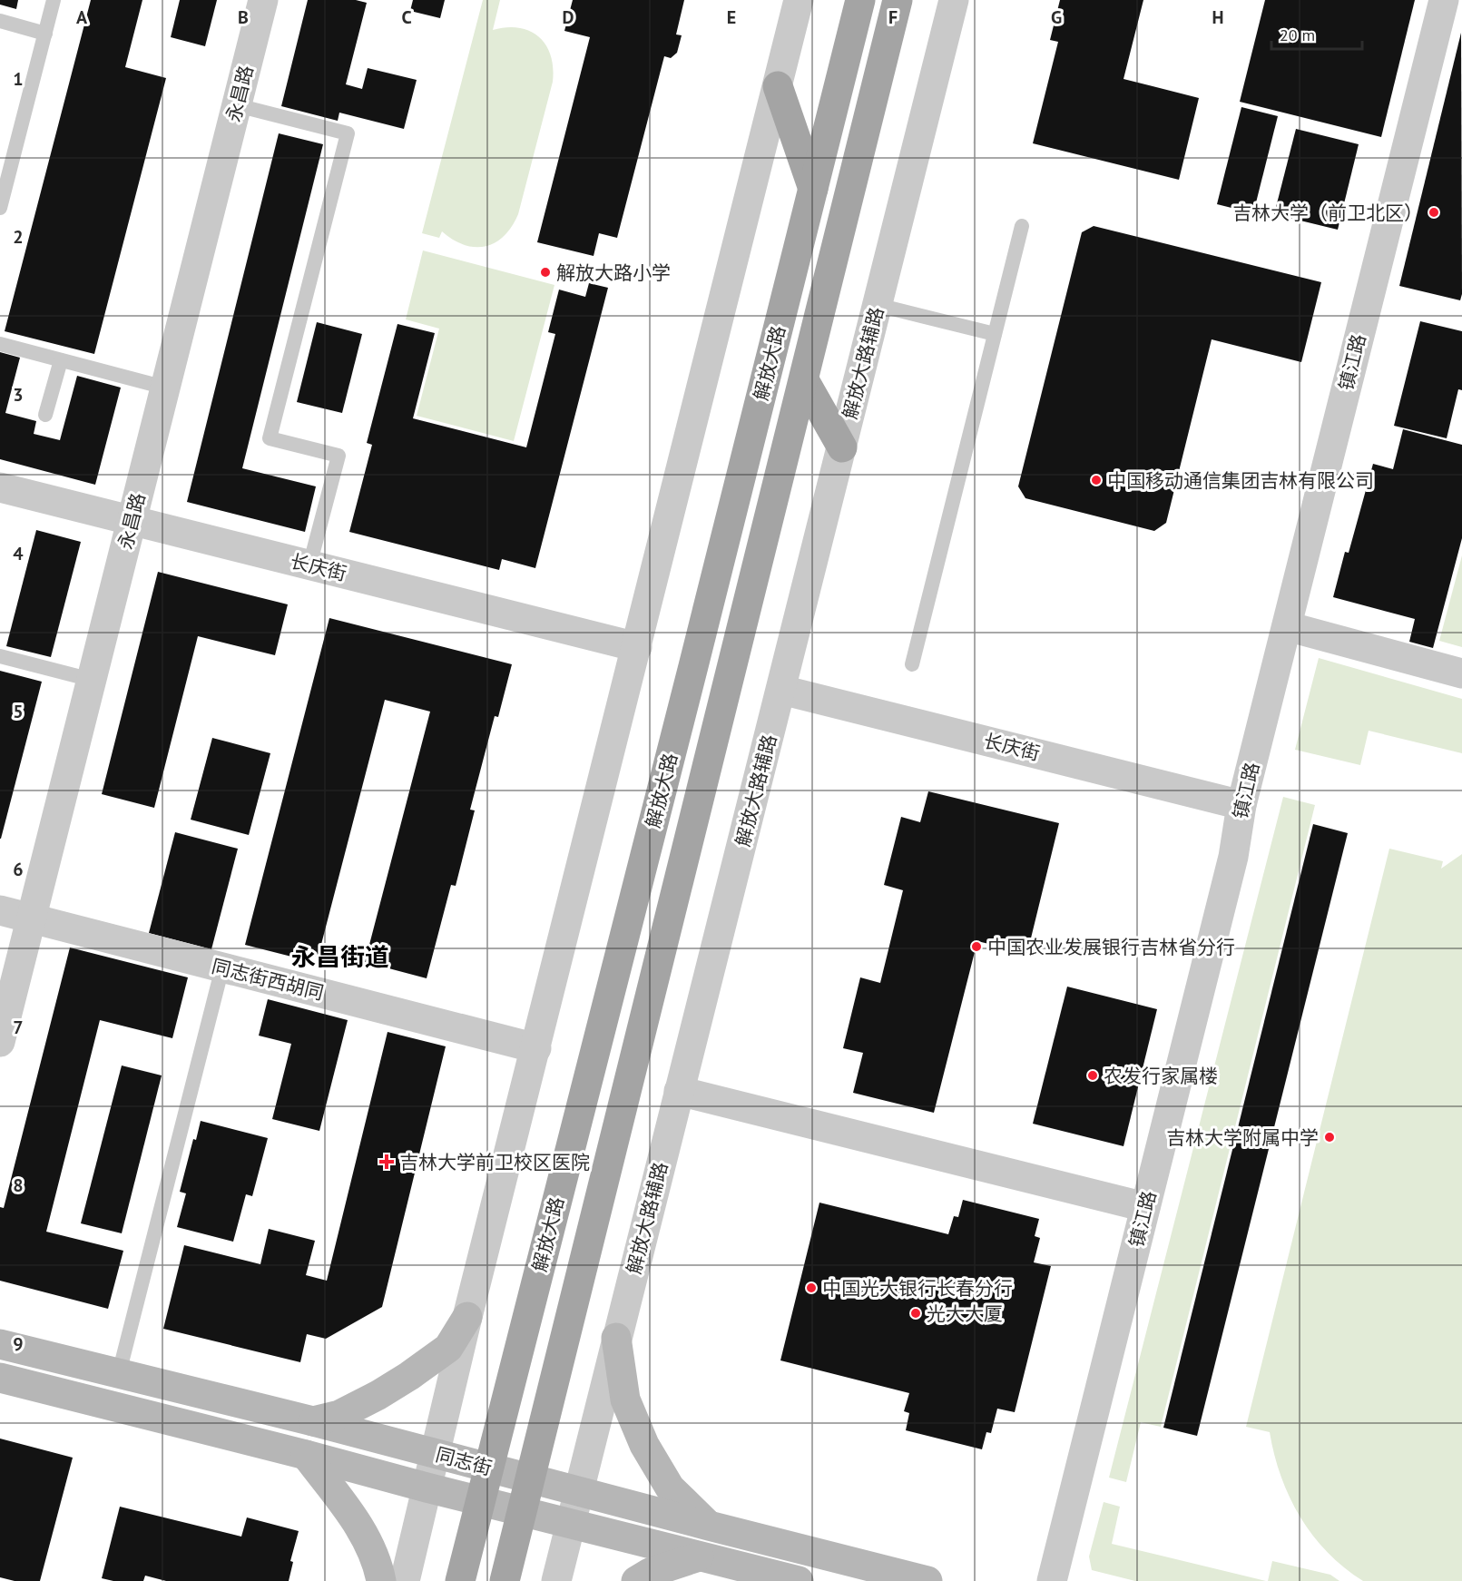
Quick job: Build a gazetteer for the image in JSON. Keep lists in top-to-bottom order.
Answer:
{
  "streets": {
    "main road": ["解放大路", "同志街"],
    "street": [
      "永昌路",
      "镇江路",
      "解放大路辅路",
      "长庆街",
      "同志街西胡同"
    ]
  },
  "crossings": [
    ["永昌路", "长庆街"],
    ["永昌路", "同志街西胡同"],
    ["镇江路", "长庆街"],
    ["解放大路", "同志街"],
    ["解放大路辅路", "长庆街"],
    ["解放大路辅路", "同志街"]
  ],
  "districts": ["永昌街道"],
  "places": {
    "other": [
      "吉林大学（前卫北区）",
      "解放大路小学",
      "中国移动通信集团吉林有限公司",
      "中国农业发展银行吉林省分行",
      "农发行家属楼",
      "吉林大学附属中学",
      "中国光大银行长春分行",
      "光大大厦"
    ],
    "health": ["吉林大学前卫校区医院"]
  },
  "scale_bar": "20 m",
  "grid": {
    "columns": [
      "A",
      "B",
      "C",
      "D",
      "E",
      "F",
      "G",
      "H"
    ],
    "rows": [
      "1",
      "2",
      "3",
      "4",
      "5",
      "6",
      "7",
      "8",
      "9"
    ]
  }
}
